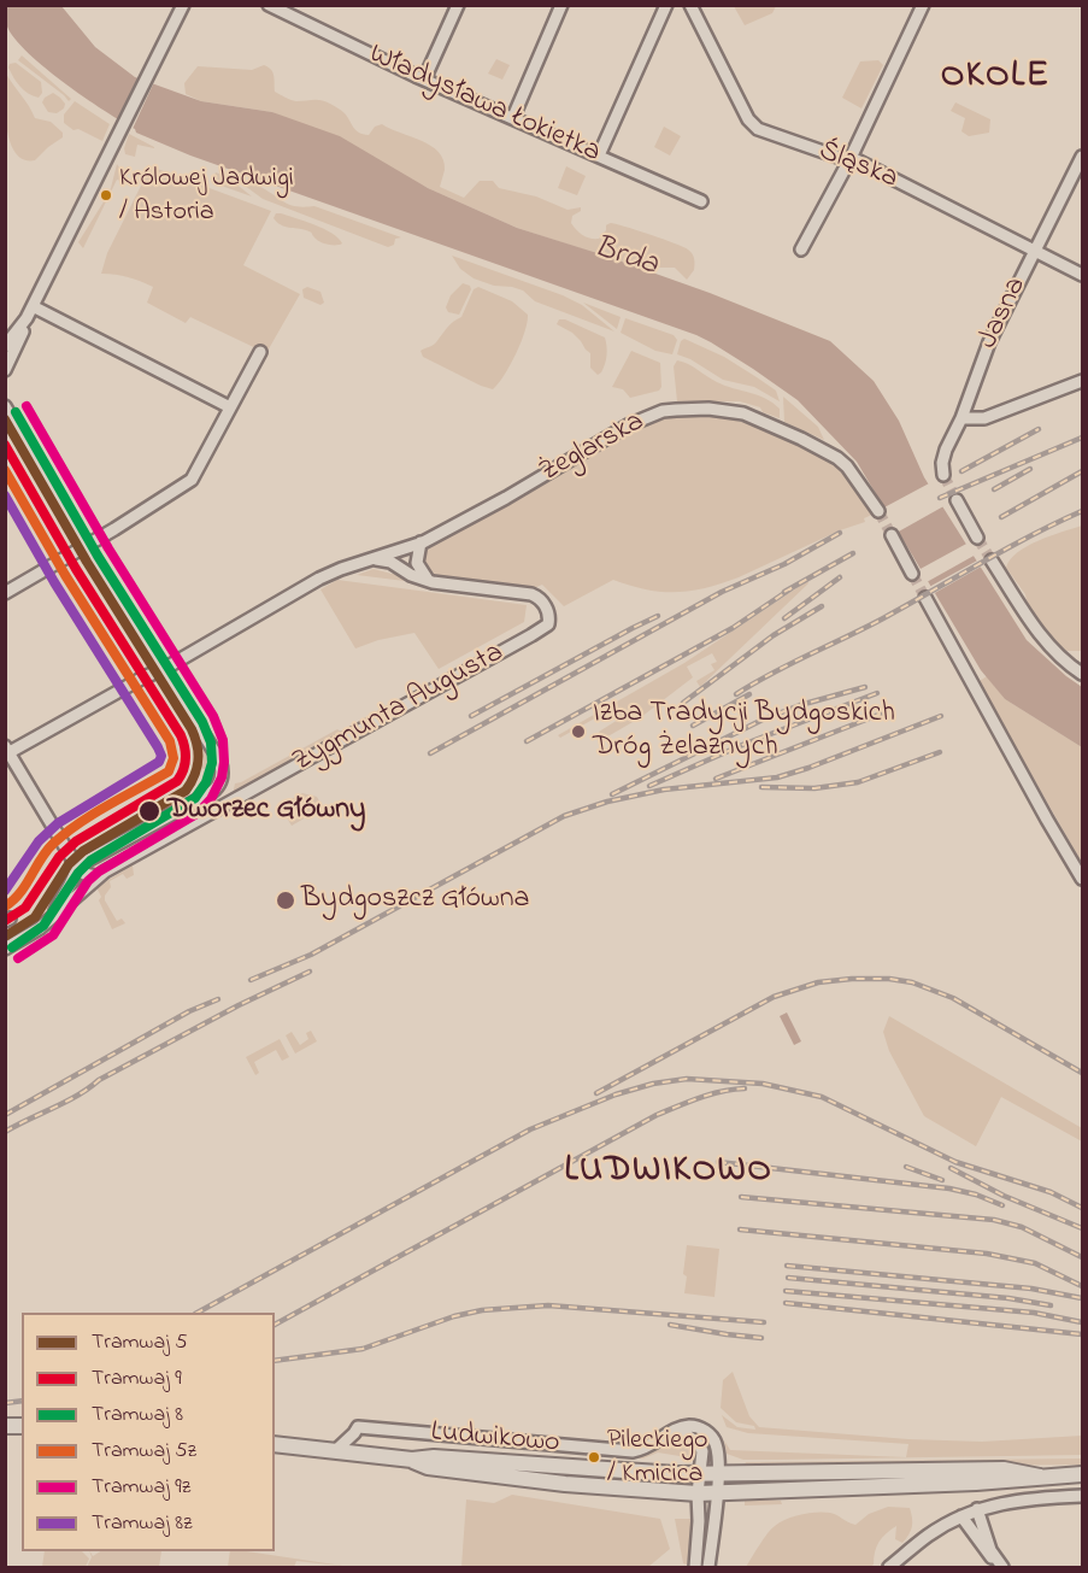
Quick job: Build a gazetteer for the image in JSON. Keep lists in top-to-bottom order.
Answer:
{
  "streets": {
    "street": [
      "Władysława Łokietka",
      "Śląska",
      "Jasna",
      "Żeglarska",
      "Zygmunta Augusta",
      "Ludwikowo"
    ]
  },
  "crossings": [
    ["Śląska", "Jasna"]
  ],
  "districts": ["OKOLE", "LUDWIKOWO"],
  "water": ["Brda"],
  "places": [
    "Królowej Jadwigi / Astoria",
    "Izba Tradycji Bydgoskich Dróg Żelaznych",
    "Dworzec Główny",
    "Bydgoszcz Główna",
    "Pileckiego / Kmicica"
  ],
  "lines": [
    "tram line 9z",
    "tram line 8",
    "tram line 5",
    "tram line 9",
    "tram line 5z",
    "tram line 8z"
  ],
  "legend": [
    "Tramwaj 5",
    "Tramwaj 9",
    "Tramwaj 8",
    "Tramwaj 5z",
    "Tramwaj 9z",
    "Tramwaj 8z"
  ]
}
